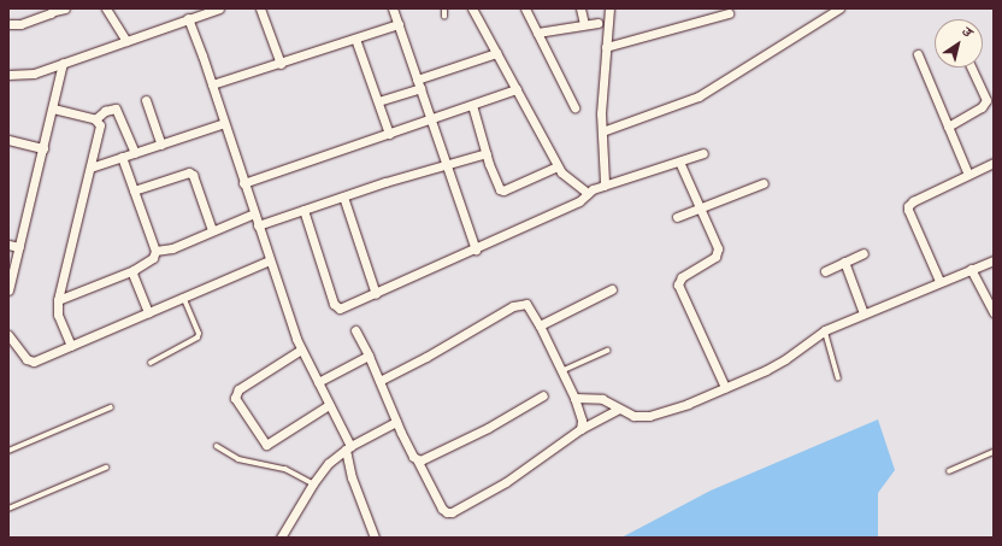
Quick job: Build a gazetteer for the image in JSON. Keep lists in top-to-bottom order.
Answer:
{
  "north": "top right"
}
